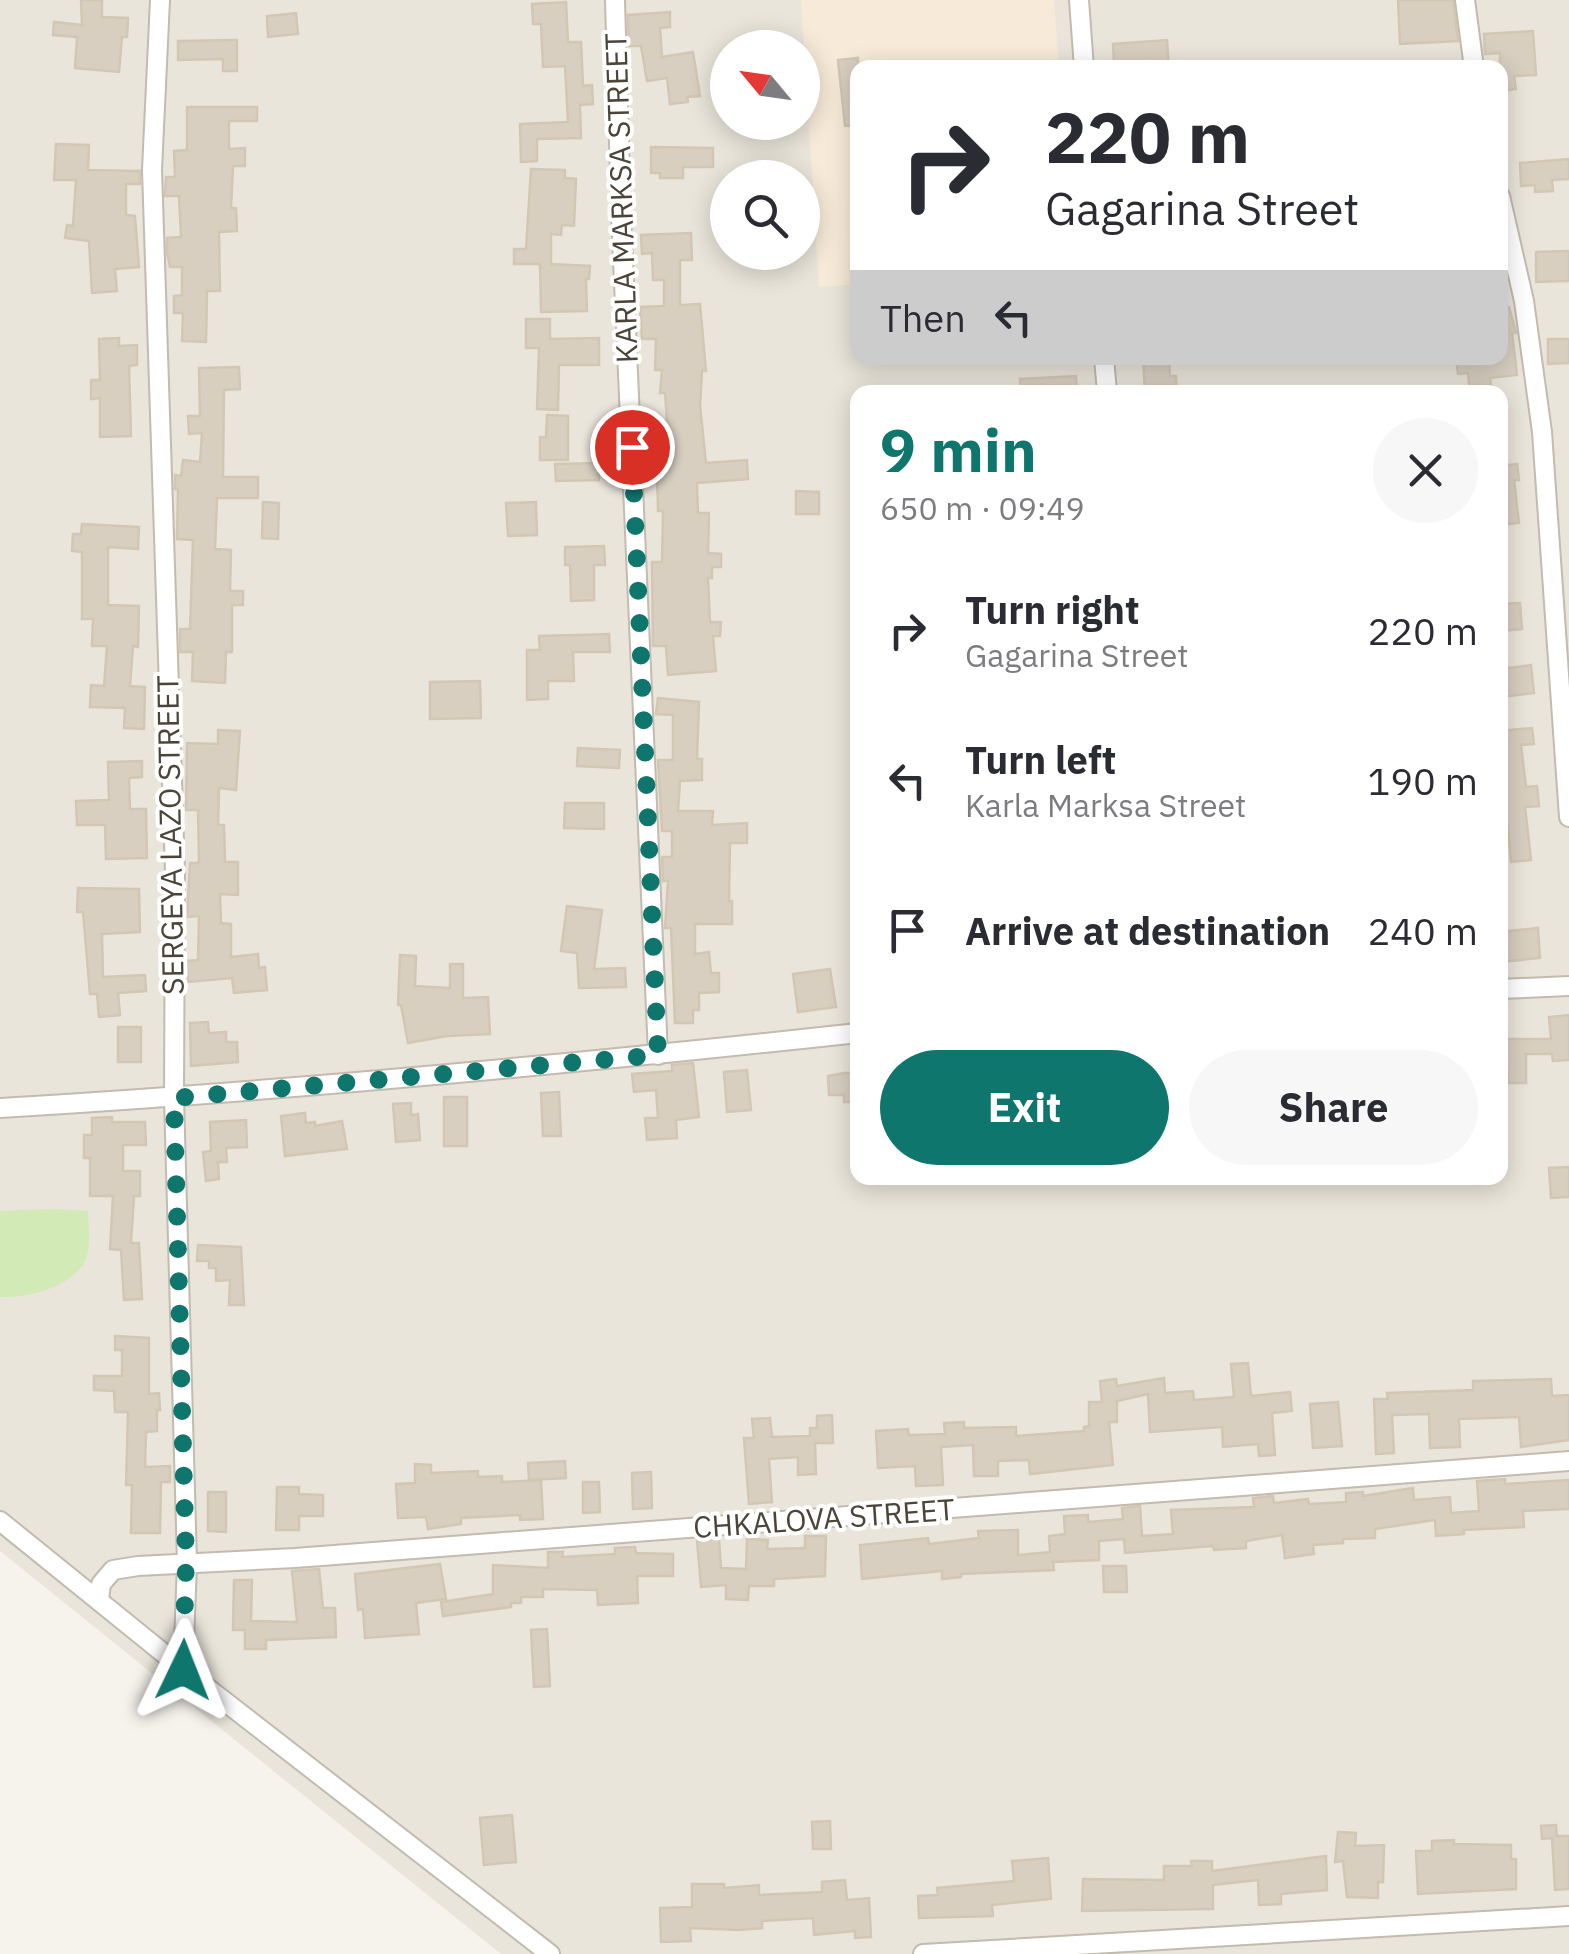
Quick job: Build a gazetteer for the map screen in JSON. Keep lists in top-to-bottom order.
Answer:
{
  "streets": {
    "street": ["KARLA MARKSA STREET", "SERGEYA LAZO STREET", "CHKALOVA STREET"]
  },
  "crossings": [
    ["SERGEYA LAZO STREET", "CHKALOVA STREET"]
  ],
  "north": "top left",
  "page": {
    "turn": ["220 m", "Gagarina Street"],
    "then": "Then",
    "heading": ["9 min", "650 m · 09:49"],
    "list": [
      {
        "name": "Turn right",
        "note": "Gagarina Street",
        "value": "220 m"
      },
      {
        "name": "Turn left",
        "note": "Karla Marksa Street",
        "value": "190 m"
      },
      {
        "name": "Arrive at destination",
        "value": "240 m"
      }
    ],
    "buttons": ["Exit", "Share"]
  }
}
